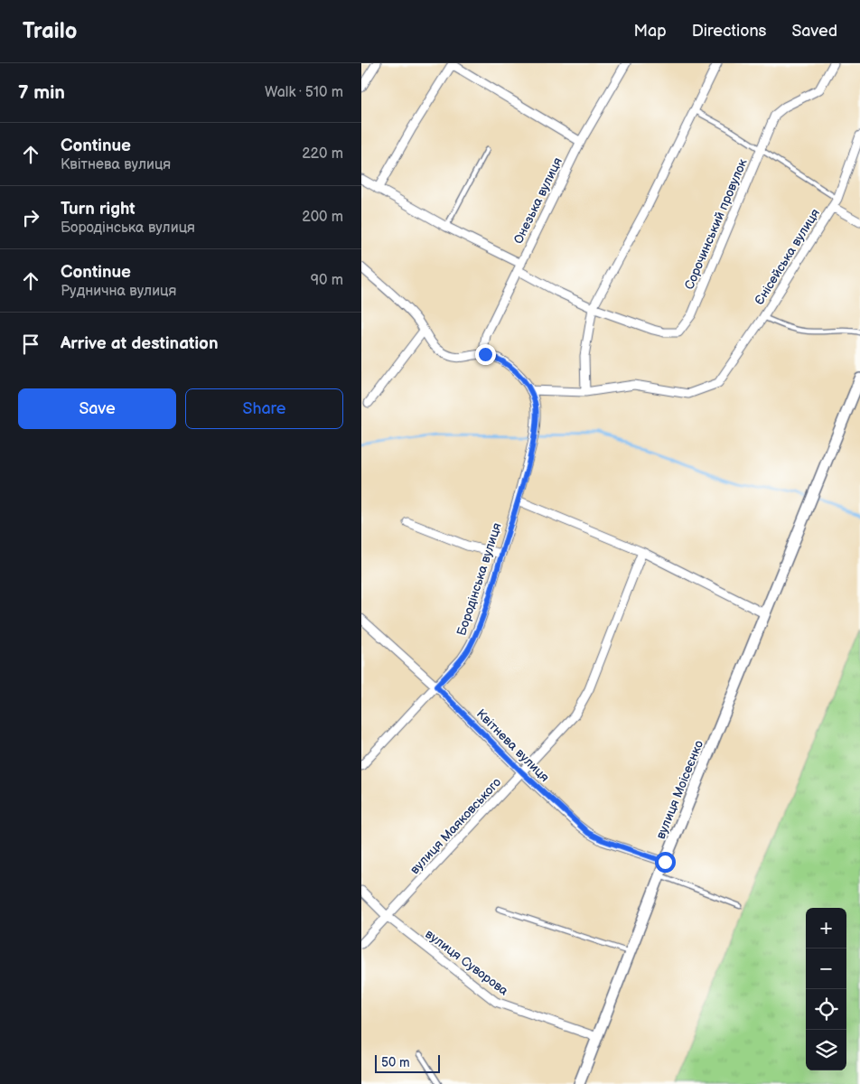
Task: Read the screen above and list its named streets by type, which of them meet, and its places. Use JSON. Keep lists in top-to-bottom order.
{
  "streets": {
    "street": [
      "Онезька вулиця",
      "Сорочинський провулок",
      "Єнісейська вулиця",
      "Бородінська вулиця",
      "Квітнева вулиця",
      "вулиця Моісеєнко",
      "вулиця Маяковського",
      "вулиця Суворова"
    ]
  },
  "crossings": [
    ["Бородінська вулиця", "Квітнева вулиця"],
    ["Квітнева вулиця", "вулиця Моісеєнко"],
    ["Квітнева вулиця", "вулиця Маяковського"],
    ["вулиця Моісеєнко", "вулиця Суворова"],
    ["вулиця Маяковського", "вулиця Суворова"]
  ],
  "scale_bar": "50 m",
  "page": {
    "header": "Trailo",
    "nav": ["Map", "Directions", "Saved"],
    "heading": ["7 min", "Walk · 510 m"],
    "list": [
      ["Continue", "Квітнева вулиця", "220 m"],
      ["Turn right", "Бородінська вулиця", "200 m"],
      ["Continue", "Руднична вулиця", "90 m"],
      "Arrive at destination"
    ],
    "buttons": ["Save", "Share"],
    "map_buttons": ["+", "−"],
    "scale": "50 m"
  }
}
